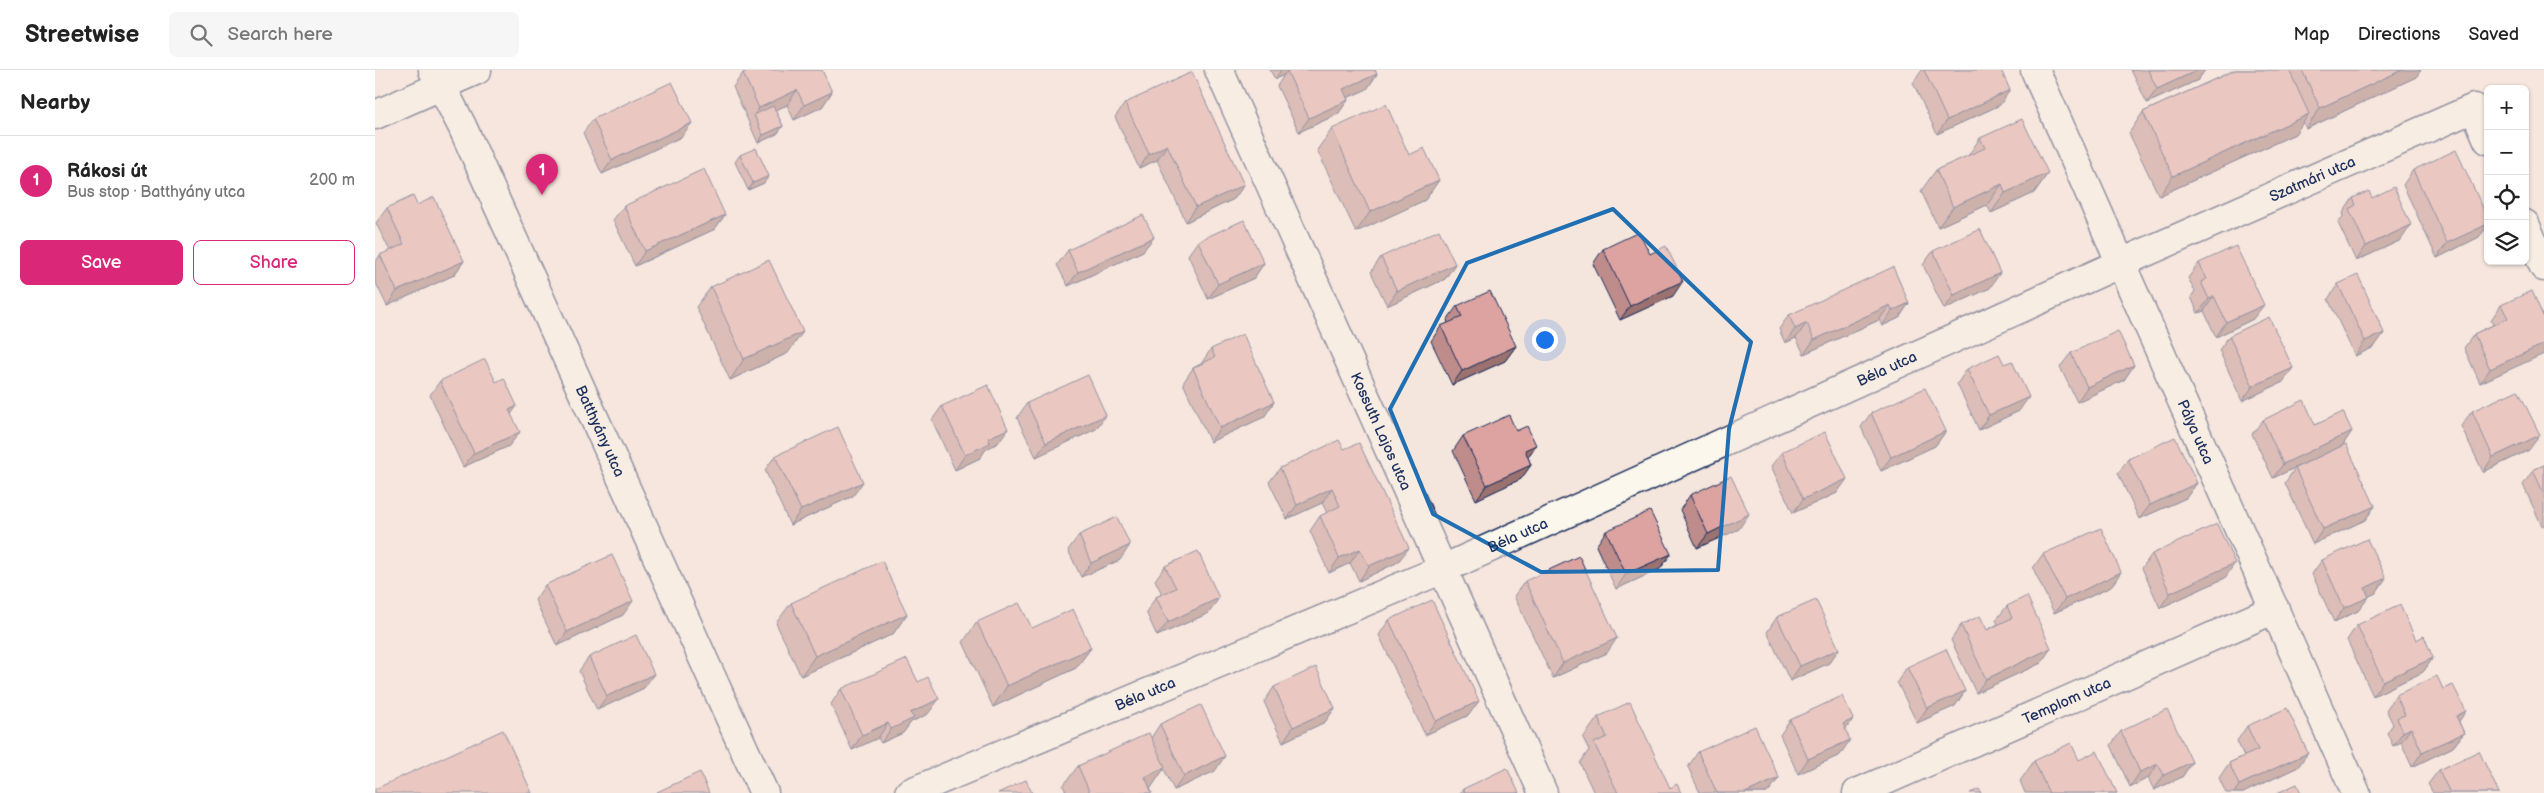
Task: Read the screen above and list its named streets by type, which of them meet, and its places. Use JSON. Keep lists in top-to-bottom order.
{
  "streets": {
    "street": [
      "Szatmári utca",
      "Béla utca",
      "Batthyány utca",
      "Kossuth Lajos utca",
      "Pálya utca",
      "Templom utca"
    ]
  },
  "crossings": [
    ["Szatmári utca", "Béla utca"],
    ["Szatmári utca", "Pálya utca"],
    ["Béla utca", "Kossuth Lajos utca"],
    ["Béla utca", "Pálya utca"],
    ["Pálya utca", "Templom utca"]
  ],
  "page": {
    "header": "Streetwise",
    "search": "Search here",
    "nav": ["Map", "Directions", "Saved"],
    "heading": "Nearby",
    "map_buttons": ["+", "−"],
    "list": [
      {
        "mark": "1",
        "name": "Rákosi út",
        "note": "Bus stop · Batthyány utca",
        "value": "200 m"
      }
    ],
    "pins": "1",
    "buttons": ["Save", "Share"]
  }
}
